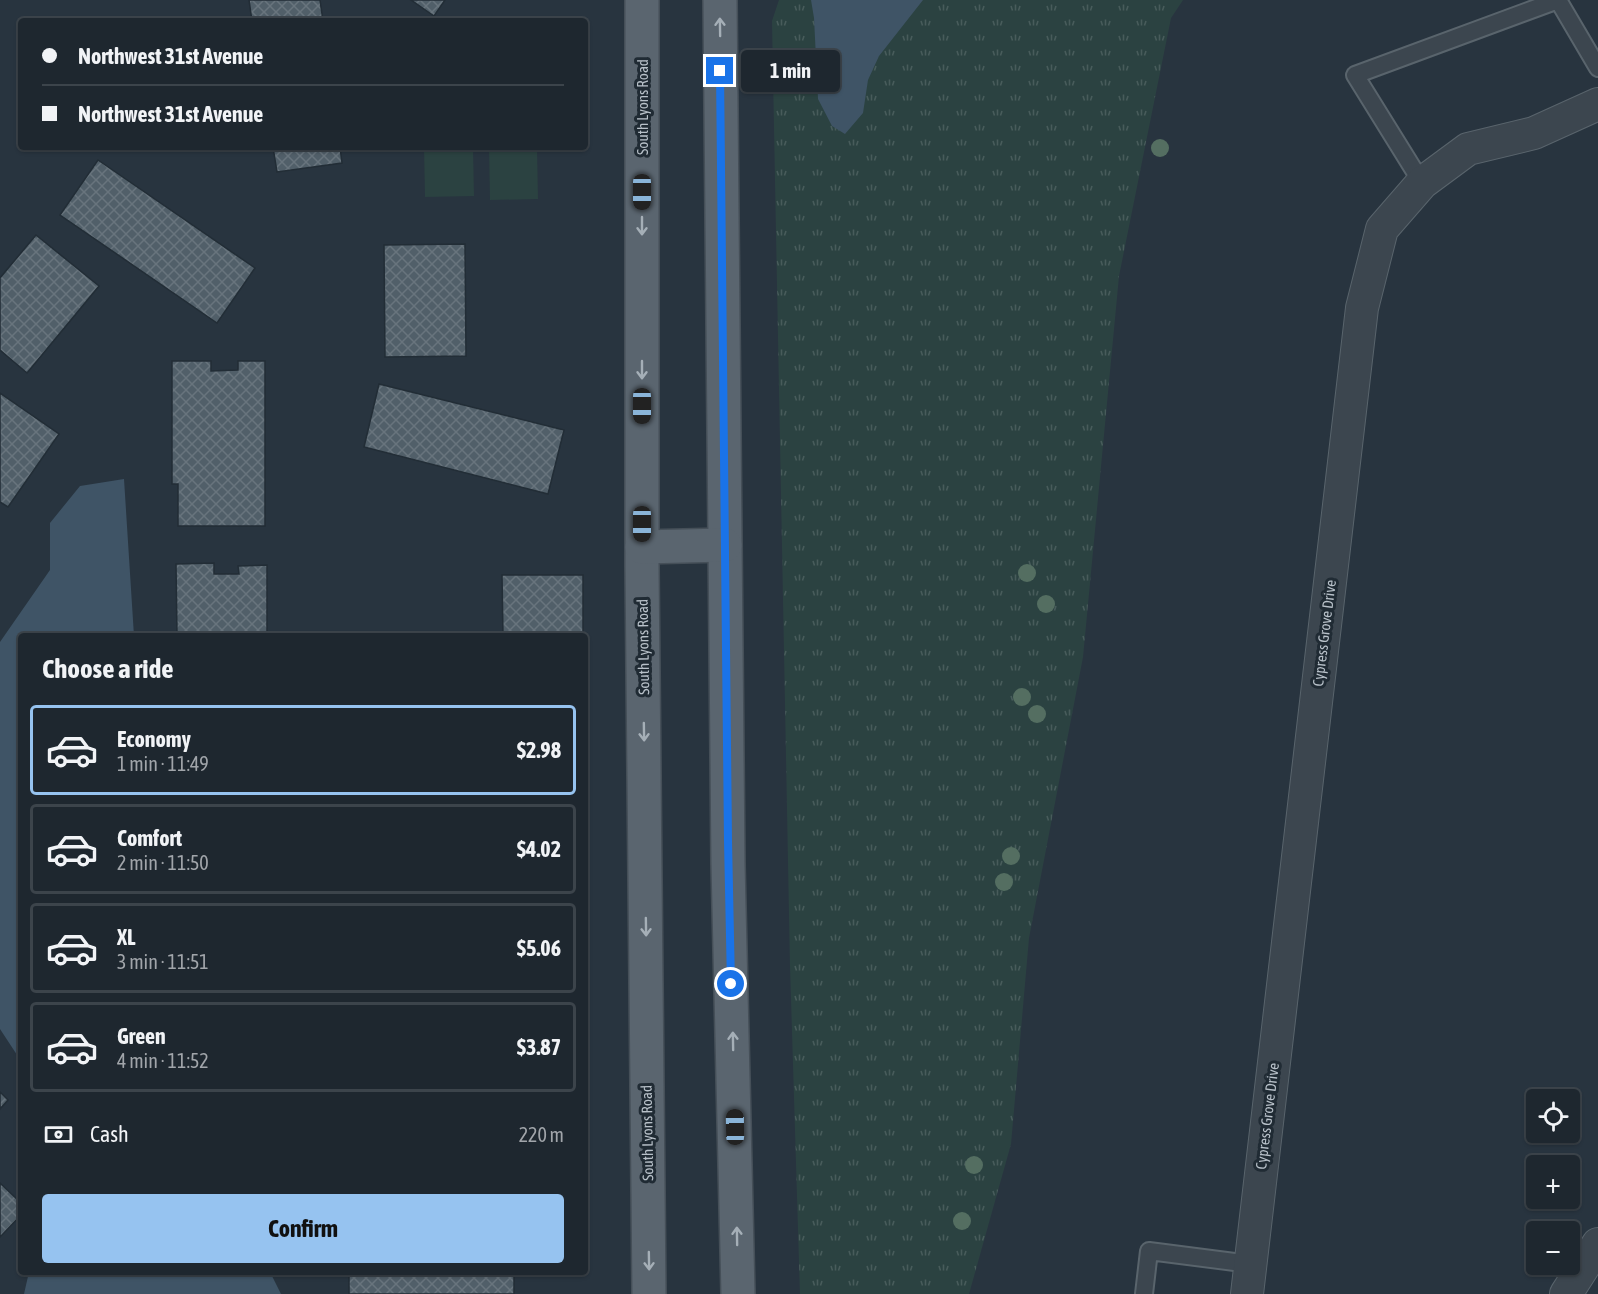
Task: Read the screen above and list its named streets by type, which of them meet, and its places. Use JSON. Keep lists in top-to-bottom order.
{
  "streets": {
    "main road": ["South Lyons Road"],
    "street": ["Cypress Grove Drive"]
  },
  "page": {
    "banner": ["Northwest 31st Avenue", "Northwest 31st Avenue"],
    "bubble": "1 min",
    "heading": "Choose a ride",
    "list": [
      {
        "name": "Economy",
        "note": "1 min · 11:49",
        "value": "$2.98"
      },
      {
        "name": "Comfort",
        "note": "2 min · 11:50",
        "value": "$4.02"
      },
      {
        "name": "XL",
        "note": "3 min · 11:51",
        "value": "$5.06"
      },
      {
        "name": "Green",
        "note": "4 min · 11:52",
        "value": "$3.87"
      }
    ],
    "map_buttons": ["+", "−"],
    "pay": ["Cash", "220 m"],
    "buttons": "Confirm"
  }
}
